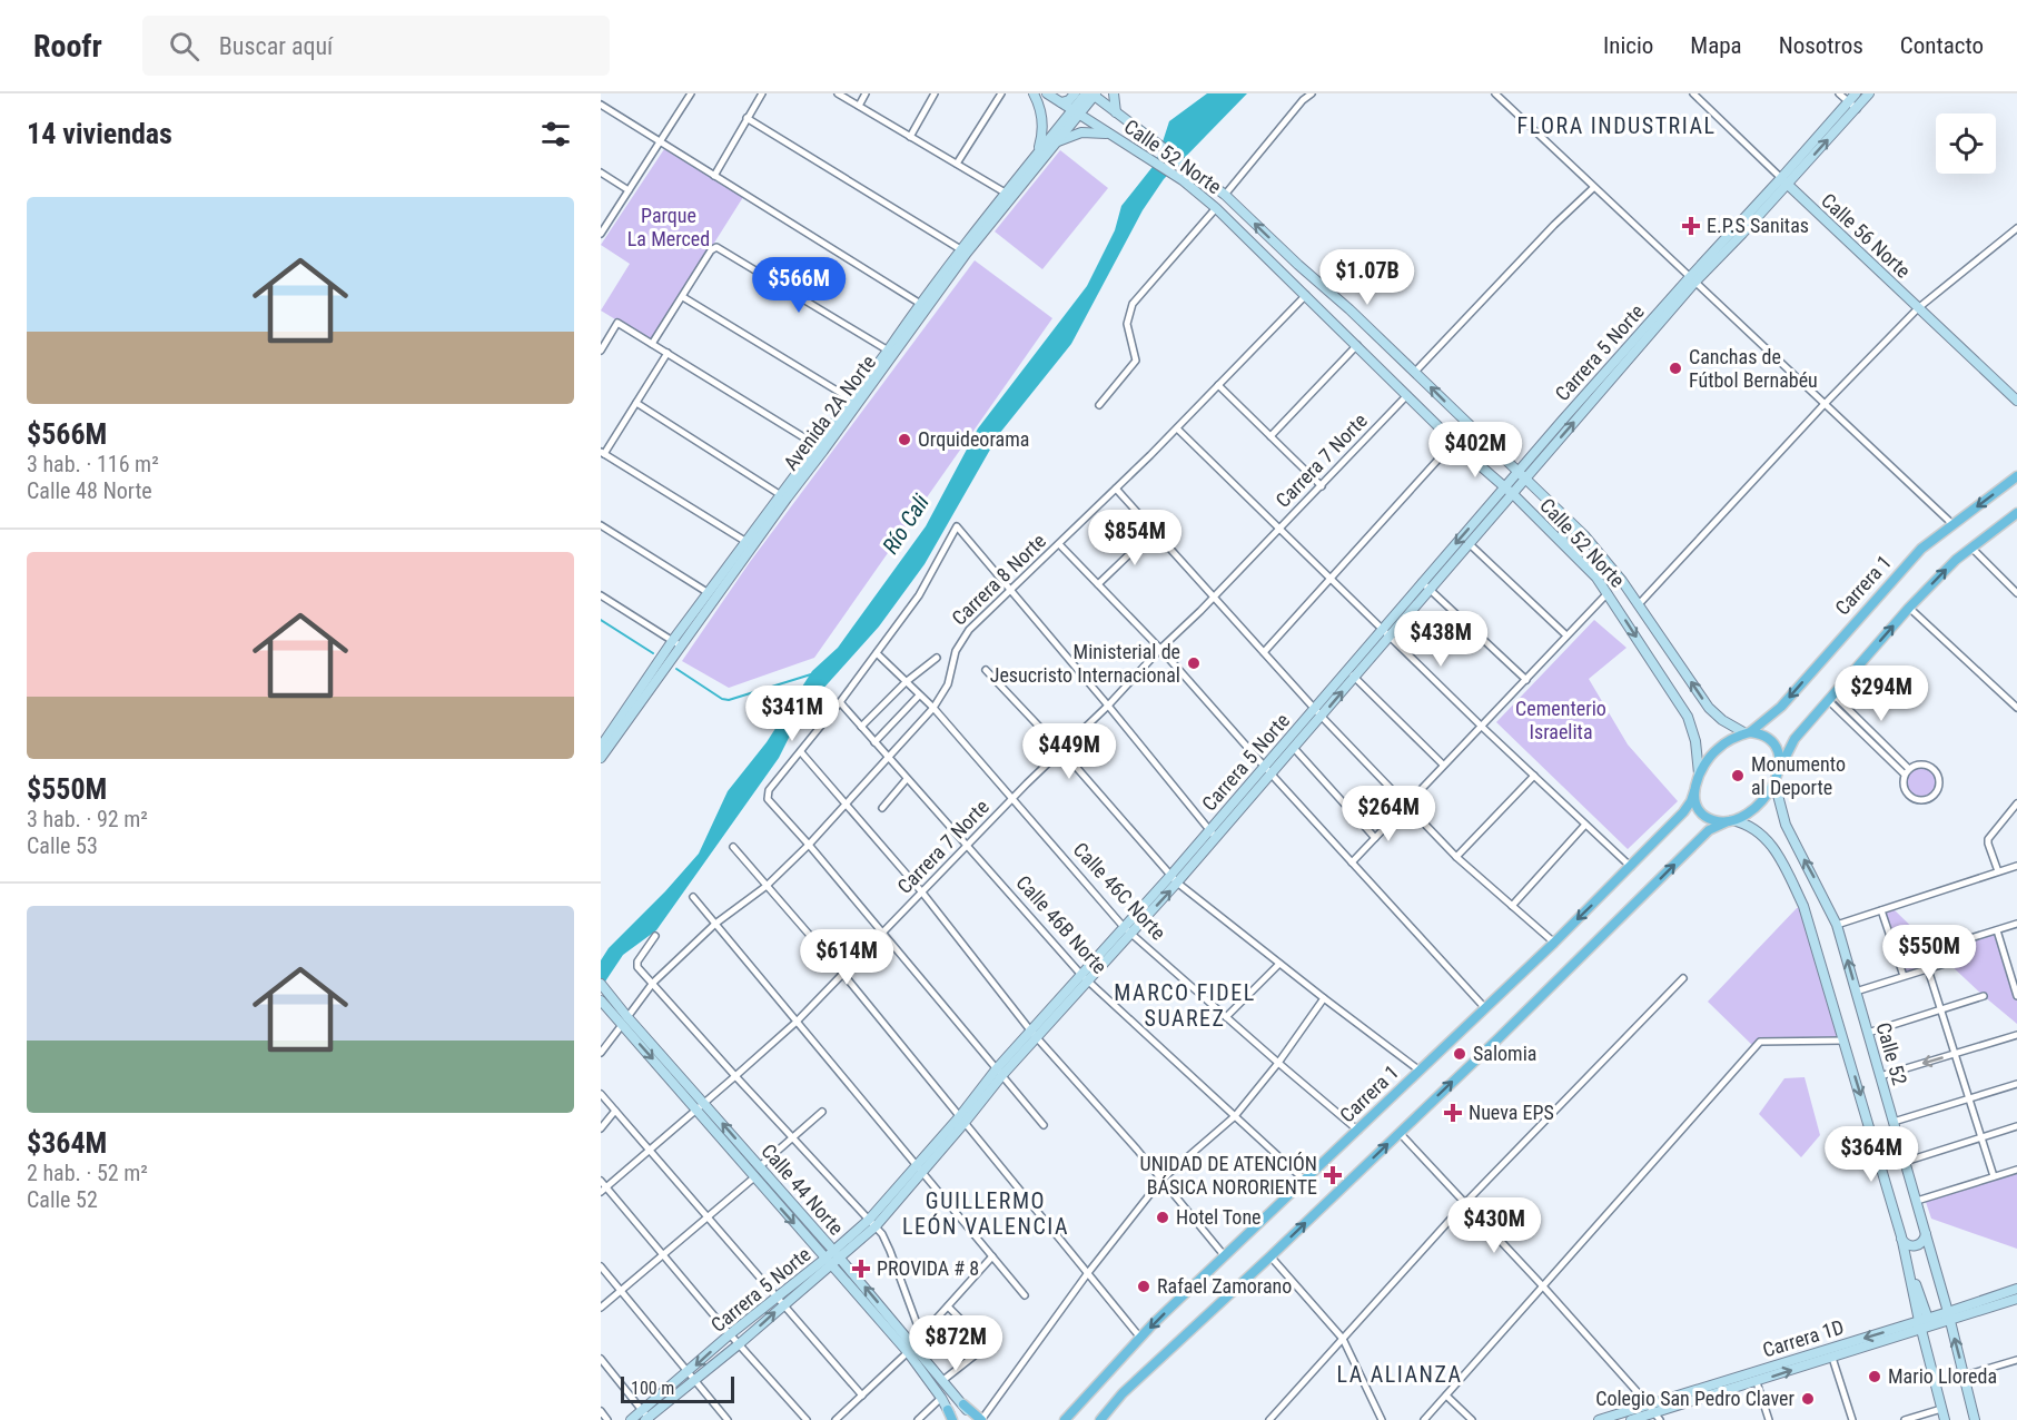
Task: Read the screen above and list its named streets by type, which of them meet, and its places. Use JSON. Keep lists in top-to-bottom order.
{
  "streets": {
    "main road": [
      "Calle 52 Norte",
      "Calle 56 Norte",
      "Carrera 5 Norte",
      "Avenida 2A Norte",
      "Carrera 1",
      "Calle 52",
      "Calle 44 Norte",
      "Carrera 1D"
    ],
    "street": [
      "Carrera 7 Norte",
      "Carrera 8 Norte",
      "Calle 46C Norte",
      "Calle 46B Norte"
    ]
  },
  "crossings": [
    ["Calle 52 Norte", "Carrera 5 Norte"],
    ["Calle 52 Norte", "Avenida 2A Norte"],
    ["Calle 52 Norte", "Carrera 7 Norte"],
    ["Calle 52 Norte", "Carrera 8 Norte"],
    ["Calle 52 Norte", "Carrera 1"],
    ["Calle 52 Norte", "Calle 52"],
    ["Calle 56 Norte", "Carrera 5 Norte"],
    ["Carrera 5 Norte", "Calle 46C Norte"],
    ["Carrera 5 Norte", "Calle 46B Norte"],
    ["Carrera 5 Norte", "Calle 44 Norte"],
    ["Carrera 7 Norte", "Calle 46C Norte"],
    ["Carrera 7 Norte", "Calle 46B Norte"],
    ["Carrera 7 Norte", "Calle 44 Norte"],
    ["Carrera 8 Norte", "Calle 46C Norte"],
    ["Carrera 8 Norte", "Calle 46B Norte"],
    ["Carrera 8 Norte", "Calle 44 Norte"],
    ["Carrera 1", "Calle 46C Norte"],
    ["Carrera 1", "Calle 46B Norte"],
    ["Carrera 1", "Calle 52"],
    ["Calle 52", "Carrera 1D"]
  ],
  "districts": [
    "FLORA INDUSTRIAL",
    "MARCO FIDEL SUAREZ",
    "GUILLERMO LEÓN VALENCIA",
    "LA ALIANZA"
  ],
  "water": ["Río Cali"],
  "parks": ["Parque La Merced", "Cementerio Israelita"],
  "places": {
    "health": [
      "E.P.S Sanitas",
      "Nueva EPS",
      "UNIDAD DE ATENCIÓN BÁSICA NORORIENTE",
      "PROVIDA # 8"
    ],
    "other": [
      "Canchas de Fútbol Bernabéu",
      "Orquideorama",
      "Ministerial de Jesucristo Internacional",
      "Monumento al Deporte",
      "Salomia",
      "Hotel Tone",
      "Rafael Zamorano",
      "Mario Lloreda",
      "Colegio San Pedro Claver"
    ]
  },
  "scale_bar": "100 m",
  "page": {
    "header": "Roofr",
    "search": "Buscar aquí",
    "nav": [
      "Inicio",
      "Mapa",
      "Nosotros",
      "Contacto"
    ],
    "heading": "14 viviendas",
    "list": [
      {
        "name": "$566M",
        "note": "3 hab. · 116 m² · Calle 48 Norte"
      },
      {
        "name": "$550M",
        "note": "3 hab. · 92 m² · Calle 53"
      },
      {
        "name": "$364M",
        "note": "2 hab. · 52 m² · Calle 52"
      }
    ],
    "price": [
      "$1.07B",
      "$566M",
      "$402M",
      "$854M",
      "$438M",
      "$294M",
      "$341M",
      "$449M",
      "$264M",
      "$550M",
      "$614M",
      "$364M",
      "$430M",
      "$872M"
    ],
    "scale": "100 m"
  }
}
